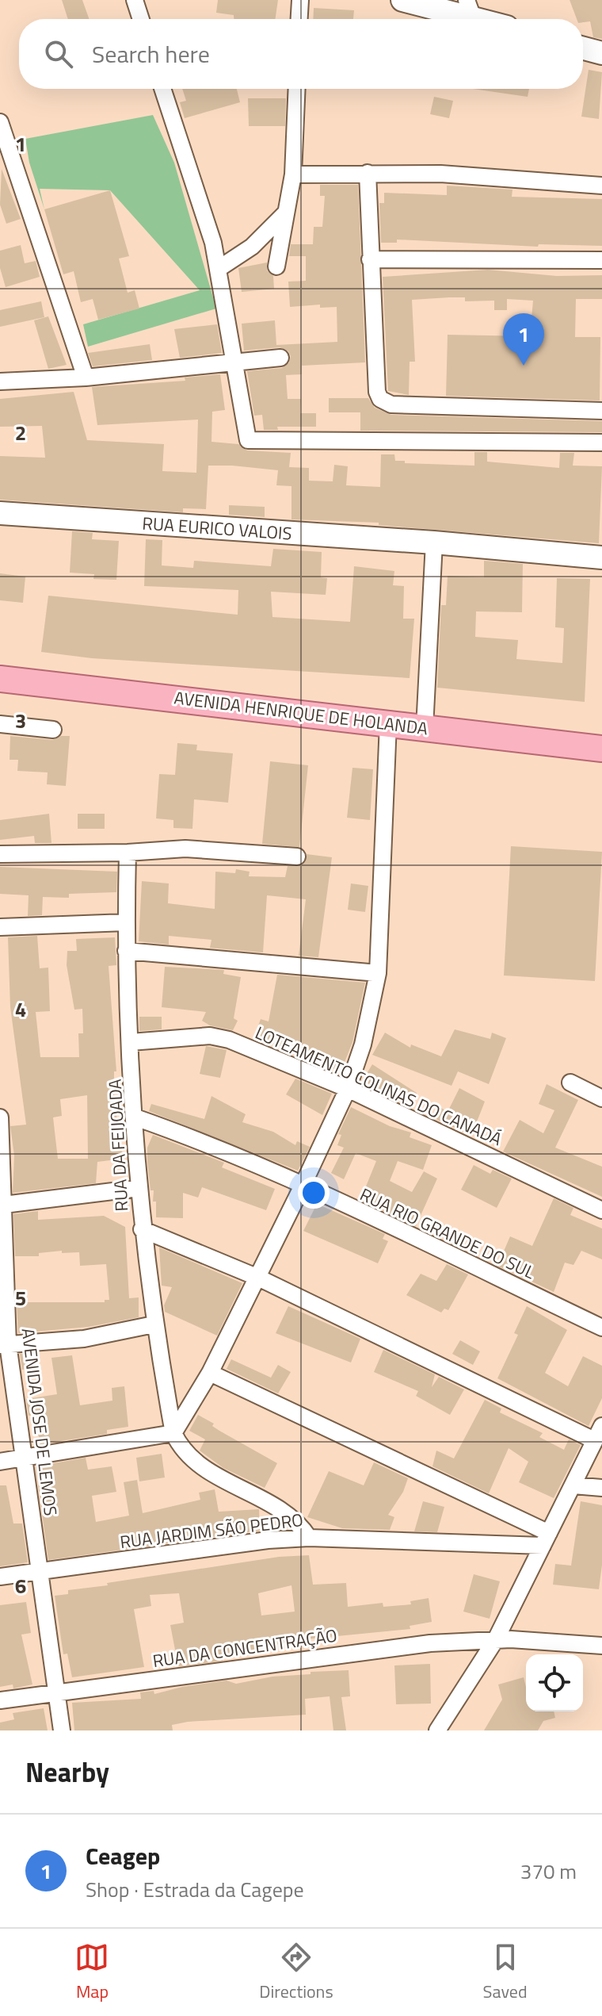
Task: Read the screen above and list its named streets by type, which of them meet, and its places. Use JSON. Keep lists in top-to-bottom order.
{
  "streets": {
    "main road": ["RUA EURICO VALOIS", "AVENIDA HENRIQUE DE HOLANDA"],
    "street": [
      "LOTEAMENTO COLINAS DO CANADÁ",
      "RUA DA FEIJOADA",
      "RUA RIO GRANDE DO SUL",
      "AVENIDA JOSE DE LEMOS",
      "RUA JARDIM SÃO PEDRO",
      "RUA DA CONCENTRAÇÃO"
    ]
  },
  "crossings": [
    ["LOTEAMENTO COLINAS DO CANADÁ", "RUA DA FEIJOADA"],
    ["RUA DA FEIJOADA", "RUA RIO GRANDE DO SUL"],
    ["AVENIDA JOSE DE LEMOS", "RUA JARDIM SÃO PEDRO"],
    ["AVENIDA JOSE DE LEMOS", "RUA DA CONCENTRAÇÃO"]
  ],
  "page": {
    "search": "Search here",
    "pins": "1",
    "heading": "Nearby",
    "list": [
      {
        "mark": "1",
        "name": "Ceagep",
        "note": "Shop · Estrada da Cagepe",
        "value": "370 m"
      }
    ],
    "nav": ["Map", "Directions", "Saved"]
  },
  "grid": {
    "rows": [
      "1",
      "2",
      "3",
      "4",
      "5",
      "6"
    ]
  }
}
